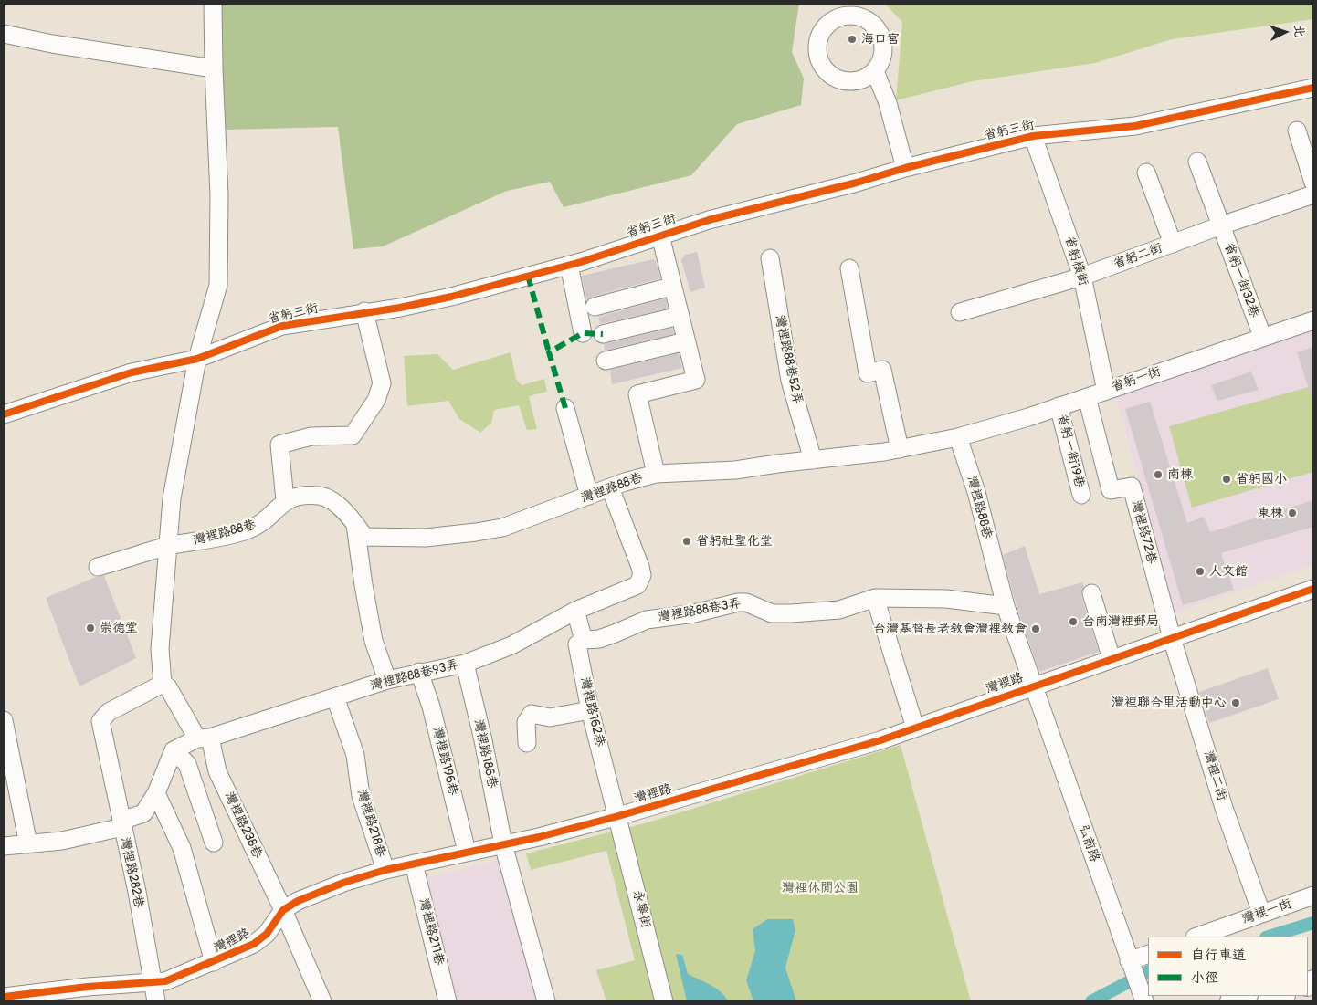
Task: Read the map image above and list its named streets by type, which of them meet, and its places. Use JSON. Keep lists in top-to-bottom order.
{
  "streets": {
    "street": [
      "省躬三街",
      "省躬二街",
      "省躬橫街",
      "省躬一街32巷",
      "灣裡路88巷52弄",
      "省躬一街",
      "省躬一街19巷",
      "灣裡路88巷",
      "灣裡路72巷",
      "灣裡路88巷3弄",
      "灣裡路88巷93弄",
      "灣裡路",
      "灣裡路162巷",
      "灣裡路186巷",
      "灣裡路196巷",
      "灣裡二街",
      "灣裡路218巷",
      "灣裡路238巷",
      "弘前路",
      "灣裡路282巷",
      "永寧街",
      "灣裡一街",
      "灣裡路211巷"
    ]
  },
  "crossings": [
    ["省躬三街", "省躬橫街"],
    ["省躬二街", "省躬橫街"],
    ["省躬二街", "省躬一街32巷"],
    ["省躬橫街", "省躬一街"],
    ["省躬一街32巷", "省躬一街"],
    ["灣裡路88巷52弄", "灣裡路88巷"],
    ["省躬一街", "省躬一街19巷"],
    ["省躬一街", "灣裡路88巷"],
    ["省躬一街", "灣裡路72巷"],
    ["灣裡路88巷", "灣裡路88巷3弄"],
    ["灣裡路88巷", "灣裡路88巷93弄"],
    ["灣裡路88巷", "灣裡路"],
    ["灣裡路88巷", "弘前路"],
    ["灣裡路72巷", "灣裡路"],
    ["灣裡路72巷", "灣裡二街"],
    ["灣裡路88巷3弄", "灣裡路162巷"],
    ["灣裡路88巷93弄", "灣裡路162巷"],
    ["灣裡路88巷93弄", "灣裡路186巷"],
    ["灣裡路88巷93弄", "灣裡路196巷"],
    ["灣裡路88巷93弄", "灣裡路218巷"],
    ["灣裡路88巷93弄", "灣裡路238巷"],
    ["灣裡路", "灣裡路162巷"],
    ["灣裡路", "灣裡路186巷"],
    ["灣裡路", "灣裡路196巷"],
    ["灣裡路", "灣裡二街"],
    ["灣裡路", "灣裡路218巷"],
    ["灣裡路", "灣裡路238巷"],
    ["灣裡路", "弘前路"],
    ["灣裡路", "灣裡路282巷"],
    ["灣裡路", "永寧街"],
    ["灣裡路", "灣裡路211巷"],
    ["灣裡路162巷", "永寧街"],
    ["灣裡二街", "灣裡一街"]
  ],
  "parks": ["灣裡休閒公園"],
  "places": [
    "海口宮",
    "南棟",
    "省躬國小",
    "東棟",
    "省躬社聖化堂",
    "人文館",
    "台南灣裡郵局",
    "崇德堂",
    "台灣基督長老教會灣裡教會",
    "灣裡聯合里活動中心"
  ],
  "legend": ["自行車道", "小徑"],
  "north": "right"
}
